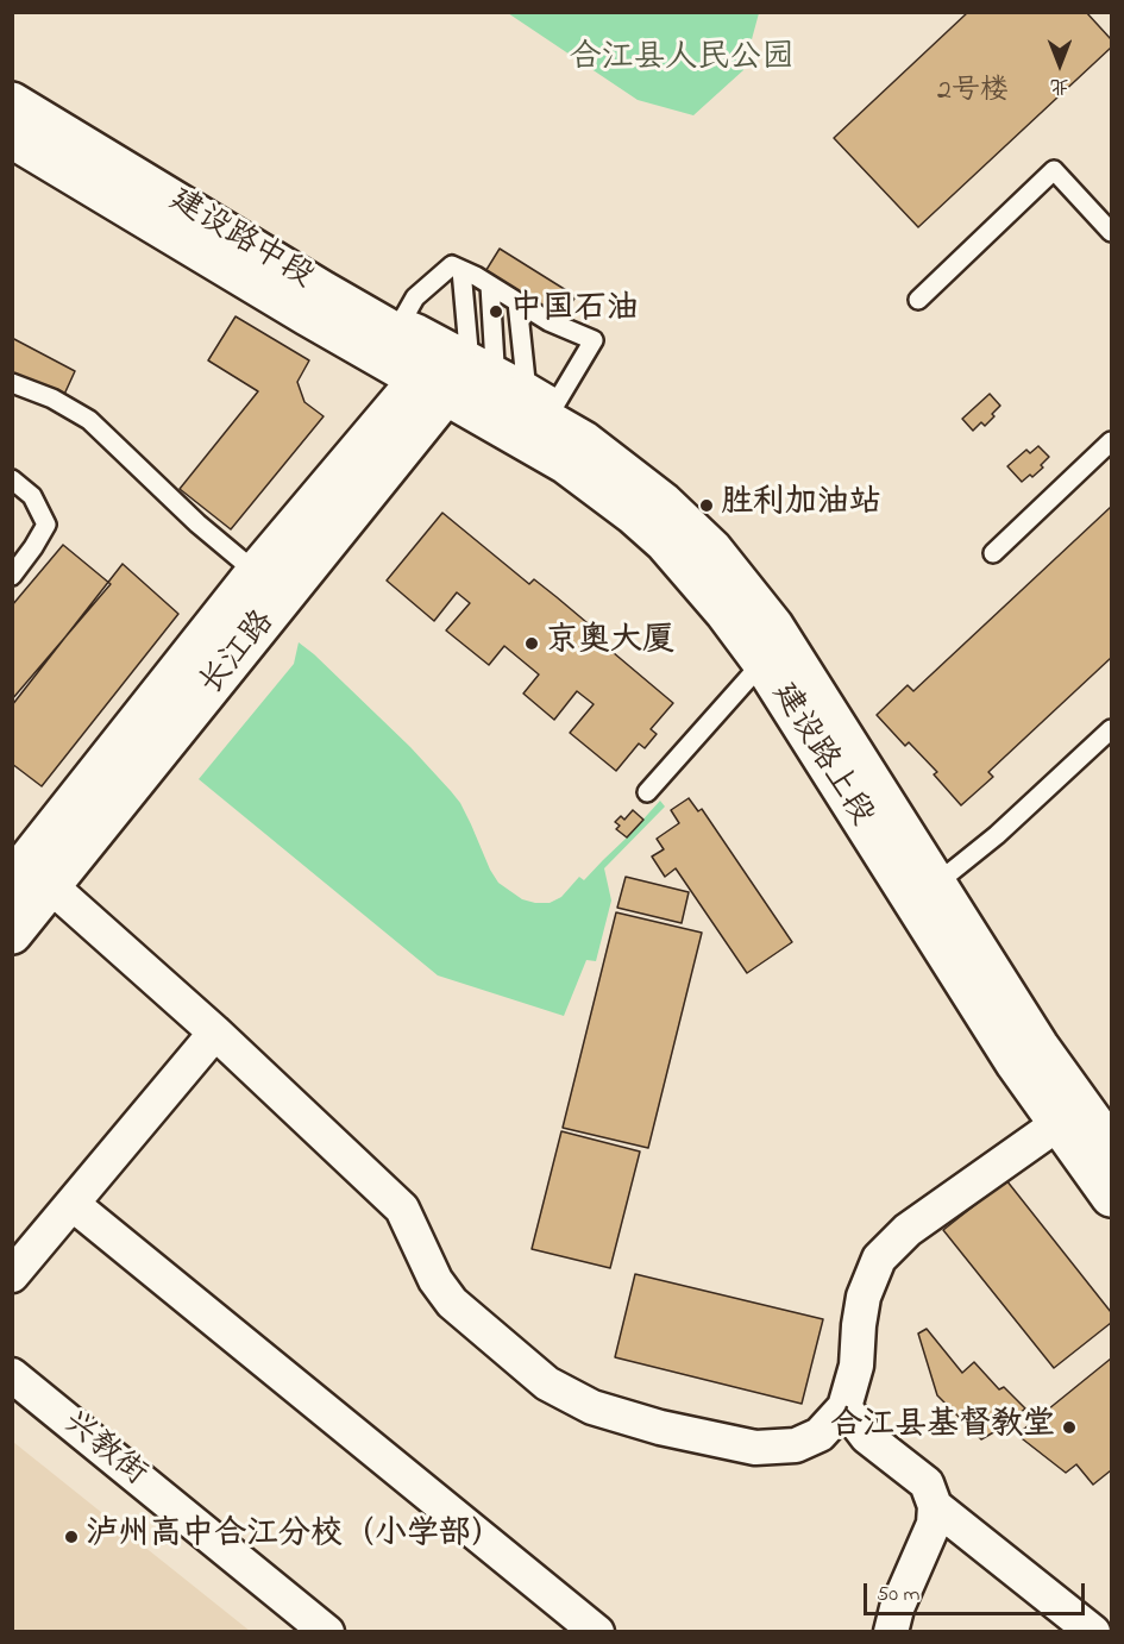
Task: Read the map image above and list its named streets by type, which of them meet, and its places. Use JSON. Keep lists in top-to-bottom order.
{
  "streets": {
    "main road": ["建设路中段", "长江路", "建设路上段"],
    "street": ["兴教街"]
  },
  "crossings": [
    ["建设路中段", "长江路"],
    ["建设路中段", "建设路上段"],
    ["长江路", "建设路上段"]
  ],
  "parks": ["合江县人民公园"],
  "places": [
    "中国石油",
    "胜利加油站",
    "京奥大厦",
    "合江县基督教堂",
    "泸州高中合江分校（小学部）"
  ],
  "house_numbers": ["2号楼"],
  "scale_bar": "50 m",
  "north": "bottom"
}
